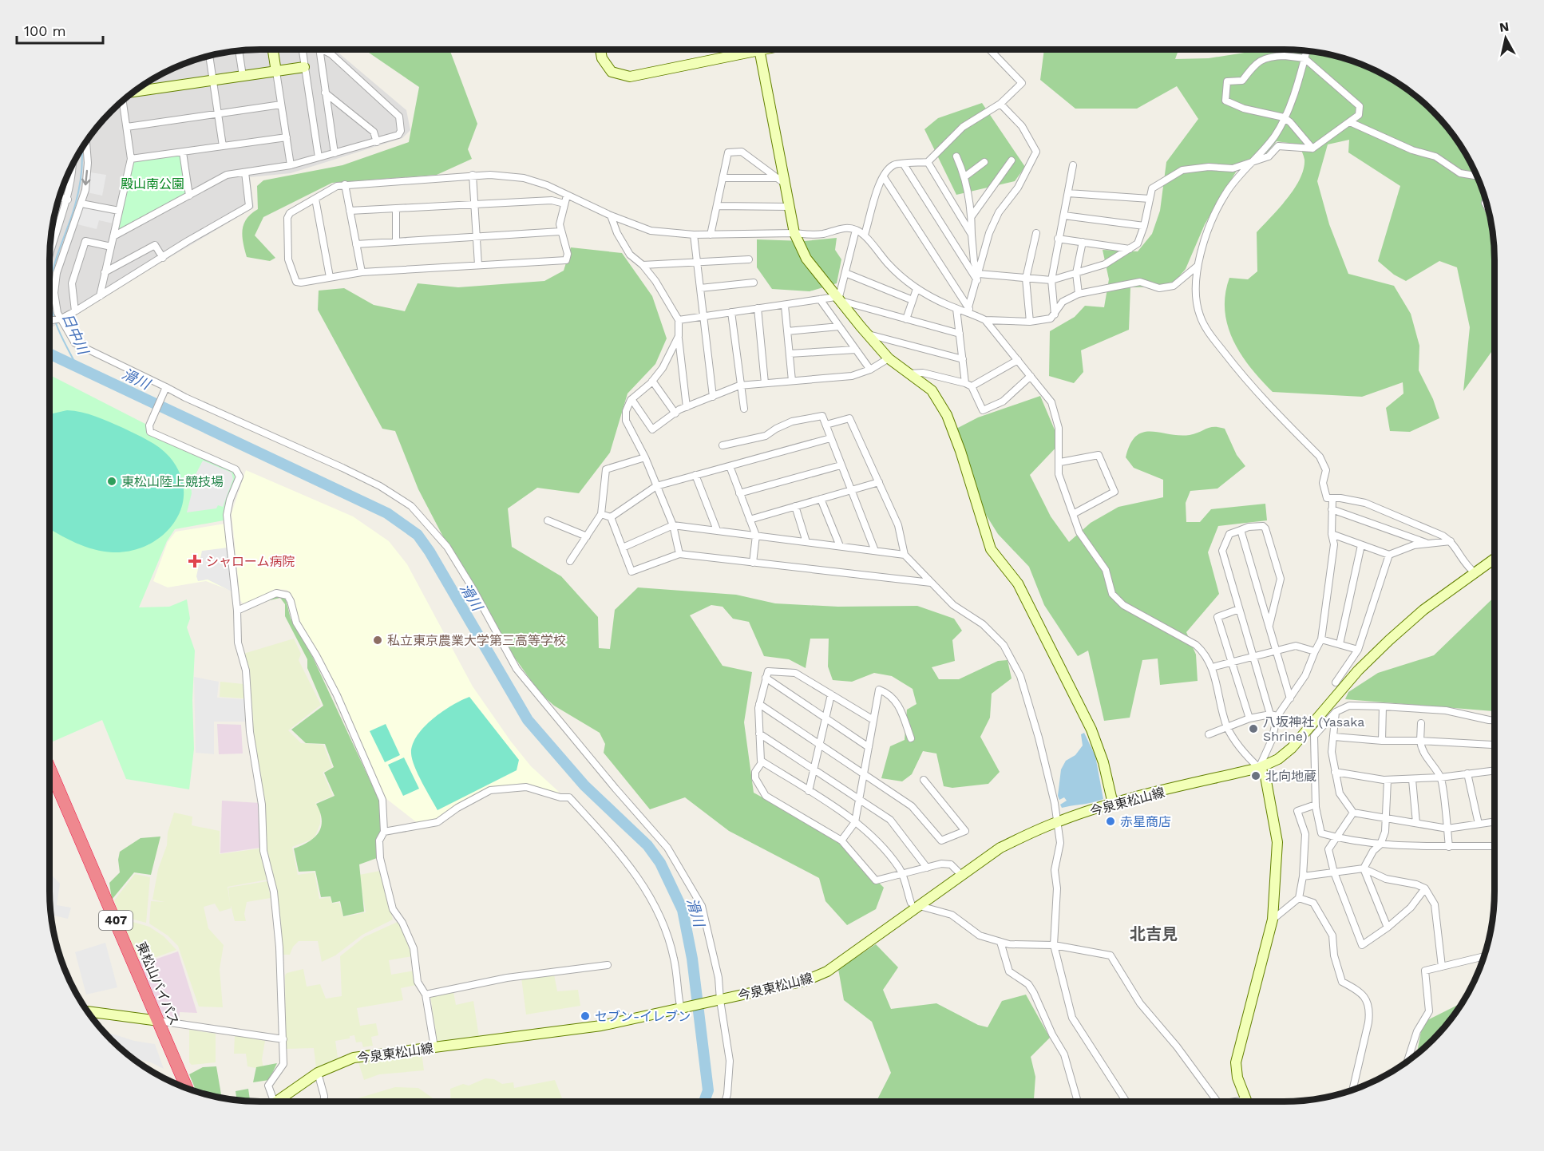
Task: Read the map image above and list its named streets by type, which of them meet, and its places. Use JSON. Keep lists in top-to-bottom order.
{
  "streets": {
    "highway": ["407", "東松山バイパス"],
    "street": ["今泉東松山線"]
  },
  "districts": ["北吉見"],
  "water": ["日中川", "滑川"],
  "parks": ["殿山南公園"],
  "places": {
    "other": [
      "東松山陸上競技場",
      "私立東京農業大学第三高等学校",
      "八坂神社 (Yasaka Shrine)",
      "北向地蔵",
      "赤星商店",
      "セブン-イレブン"
    ],
    "health": ["シャローム病院"]
  },
  "scale_bar": "100 m",
  "north": "top"
}
